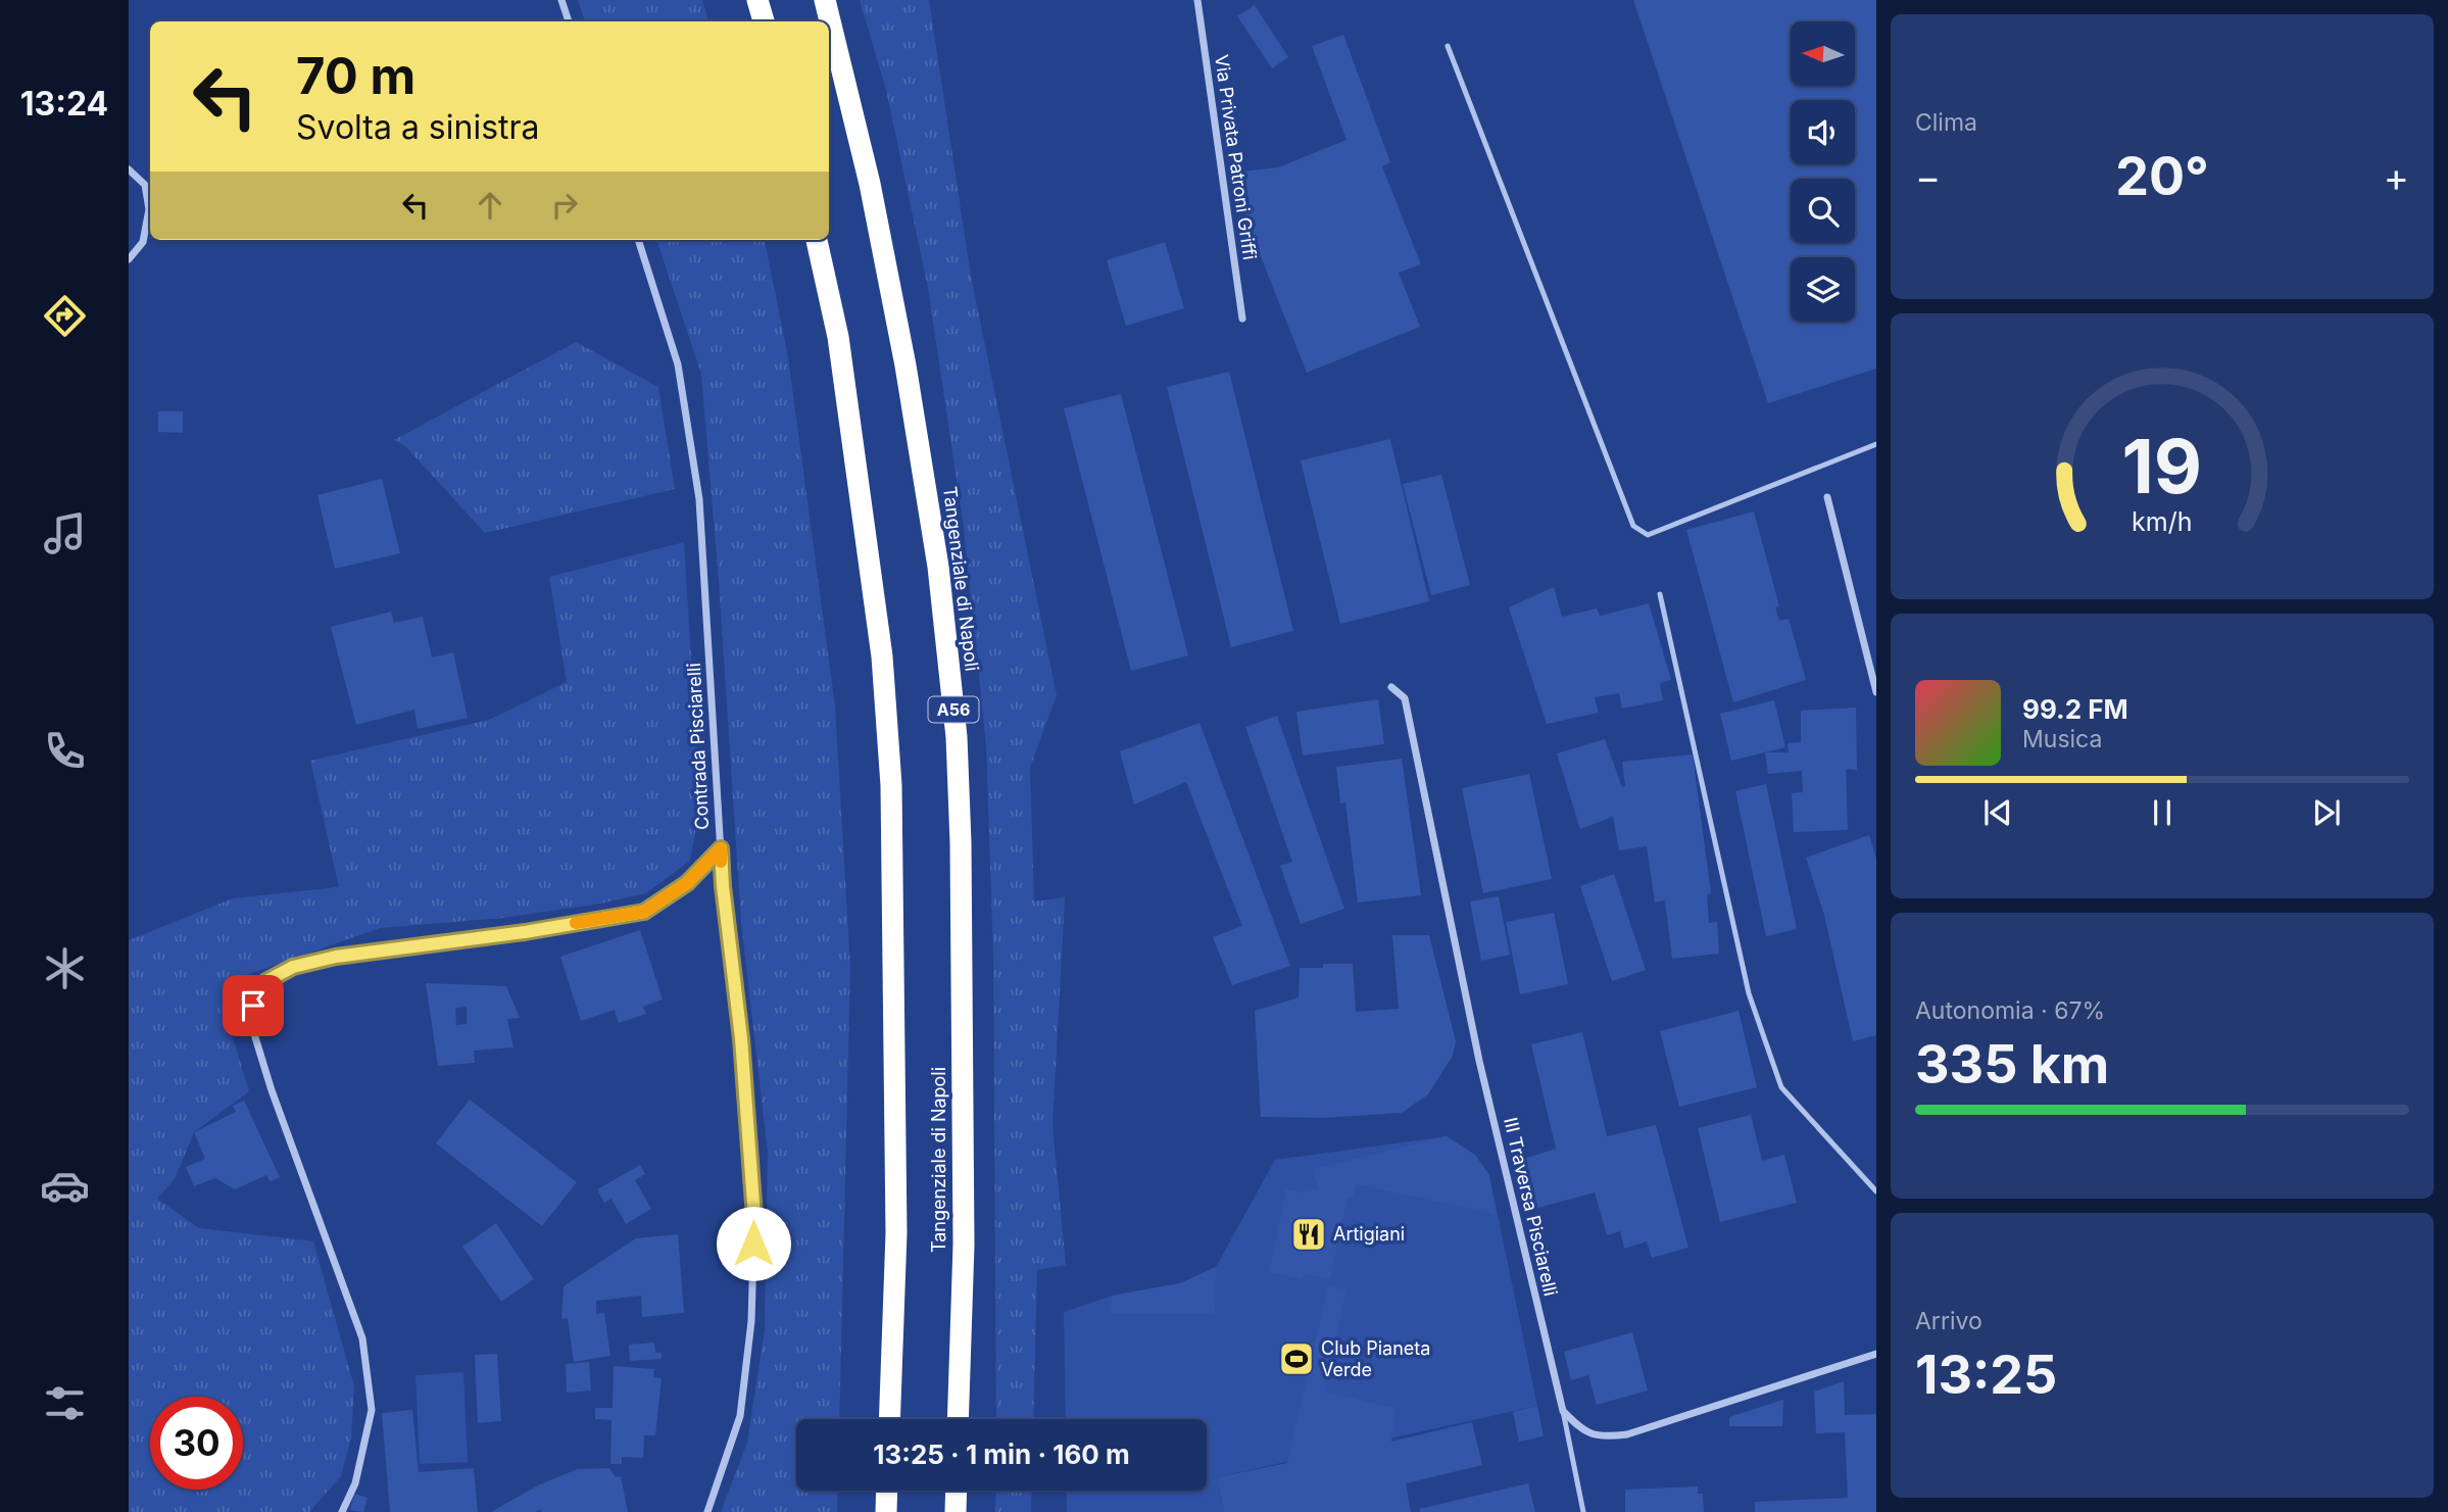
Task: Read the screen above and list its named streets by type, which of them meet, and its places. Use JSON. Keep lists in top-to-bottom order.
{
  "streets": {
    "highway": ["Tangenziale di Napoli", "A56"],
    "street": ["Via Privata Patroni Griffi", "Contrada Pisciarelli", "III Traversa Pisciarelli"]
  },
  "places": {
    "restaurant": ["Artigiani"],
    "sports": ["Club Pianeta Verde"]
  },
  "north": "left",
  "page": {
    "tabs": "13:24",
    "tile": [
      "Clima",
      ["Autonomia · 67%", "335 km"],
      ["Arrivo", "13:25"]
    ],
    "turn": ["70 m", "Svolta a sinistra"],
    "heat": ["−", "20°", "+"],
    "song": ["99.2 FM", "Musica"],
    "limit": "30",
    "trip": "13:25 · 1 min · 160 m",
    "gauge": ["19", "km/h"]
  }
}
